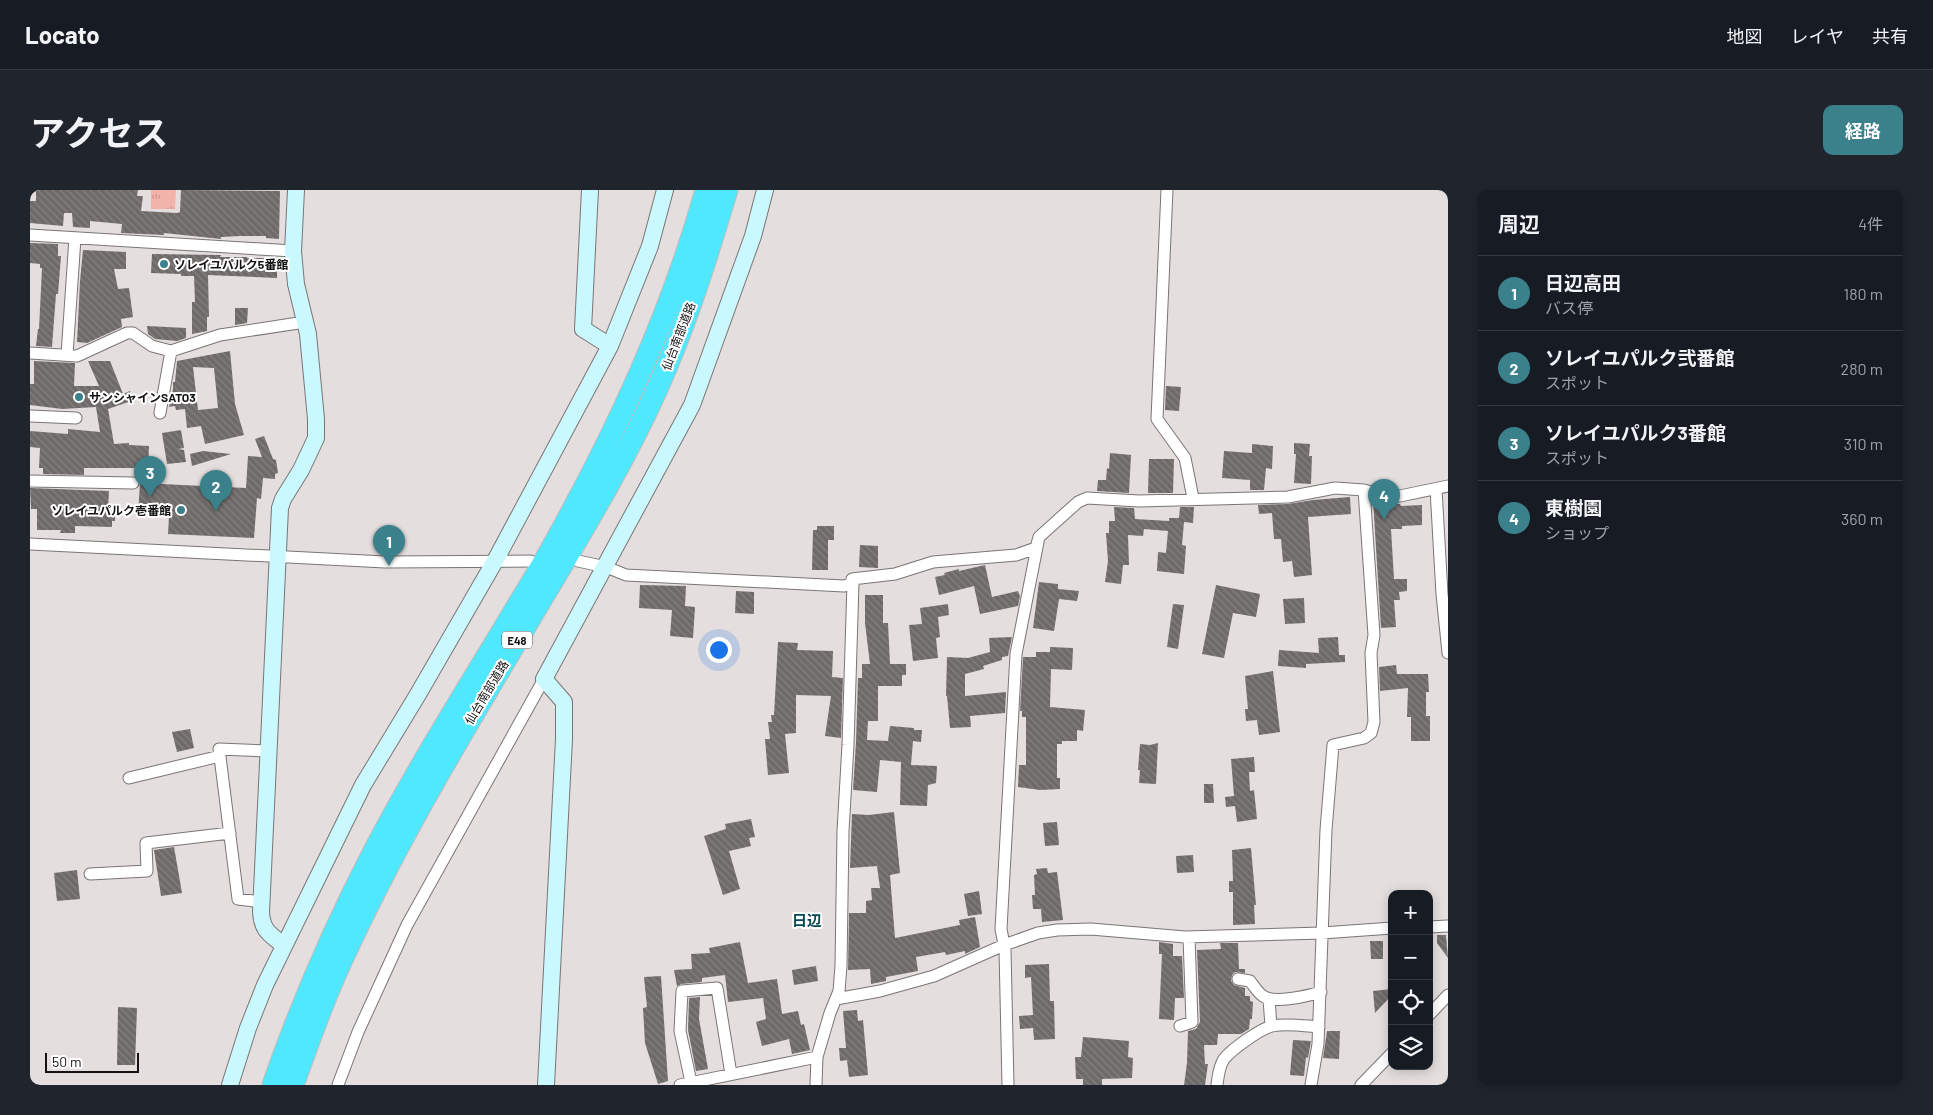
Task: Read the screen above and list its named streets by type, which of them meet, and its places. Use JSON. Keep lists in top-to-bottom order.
{
  "streets": {
    "highway": ["仙台南部道路", "E48"]
  },
  "districts": ["日辺"],
  "places": ["ソレイユパルク5番館", "サンシャインSATO3", "ソレイユパルク壱番館"],
  "scale_bar": "50 m",
  "page": {
    "header": "Locato",
    "nav": ["地図", "レイヤ", "共有"],
    "title": "アクセス",
    "buttons": "経路",
    "heading": ["周辺", "4件"],
    "list": [
      {
        "mark": "1",
        "name": "日辺高田",
        "note": "バス停",
        "value": "180 m"
      },
      {
        "mark": "2",
        "name": "ソレイユパルク弐番館",
        "note": "スポット",
        "value": "280 m"
      },
      {
        "mark": "3",
        "name": "ソレイユパルク3番館",
        "note": "スポット",
        "value": "310 m"
      },
      {
        "mark": "4",
        "name": "東樹園",
        "note": "ショップ",
        "value": "360 m"
      }
    ],
    "pins": [
      "3",
      "2",
      "4",
      "1"
    ],
    "map_buttons": ["+", "−"],
    "scale": "50 m"
  }
}
